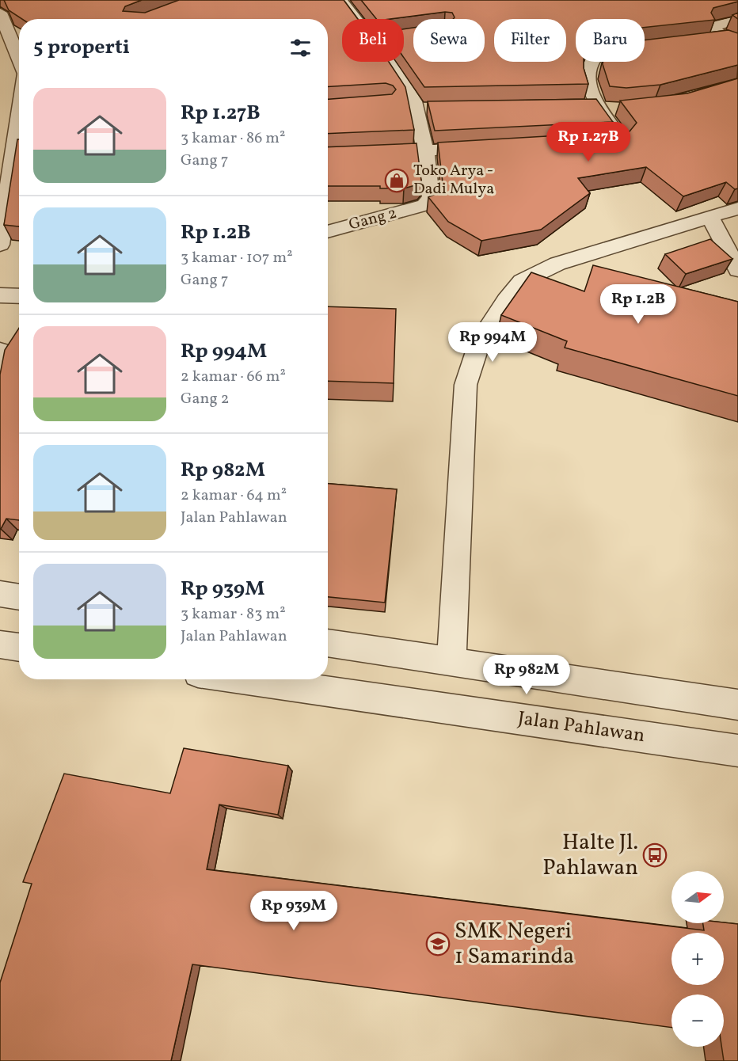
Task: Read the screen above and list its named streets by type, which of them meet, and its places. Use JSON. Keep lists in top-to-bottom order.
{
  "streets": {
    "street": ["Gang 2", "Jalan Pahlawan"]
  },
  "places": {
    "shop": ["Toko Arya - Dadi Mulya"],
    "bus stop": ["Halte Jl. Pahlawan"],
    "school or university": ["SMK Negeri 1 Samarinda"]
  },
  "north": "right",
  "page": {
    "chip": [
      "Beli",
      "Sewa",
      "Filter",
      "Baru"
    ],
    "heading": "5 properti",
    "list": [
      {
        "name": "Rp 1.27B",
        "note": "3 kamar · 86 m² · Gang 7"
      },
      {
        "name": "Rp 1.2B",
        "note": "3 kamar · 107 m² · Gang 7"
      },
      {
        "name": "Rp 994M",
        "note": "2 kamar · 66 m² · Gang 2"
      },
      {
        "name": "Rp 982M",
        "note": "2 kamar · 64 m² · Jalan Pahlawan"
      },
      {
        "name": "Rp 939M",
        "note": "3 kamar · 83 m² · Jalan Pahlawan"
      }
    ],
    "price": [
      "Rp 1.27B",
      "Rp 1.2B",
      "Rp 994M",
      "Rp 982M",
      "Rp 939M"
    ],
    "map_buttons": ["+", "−"]
  }
}
